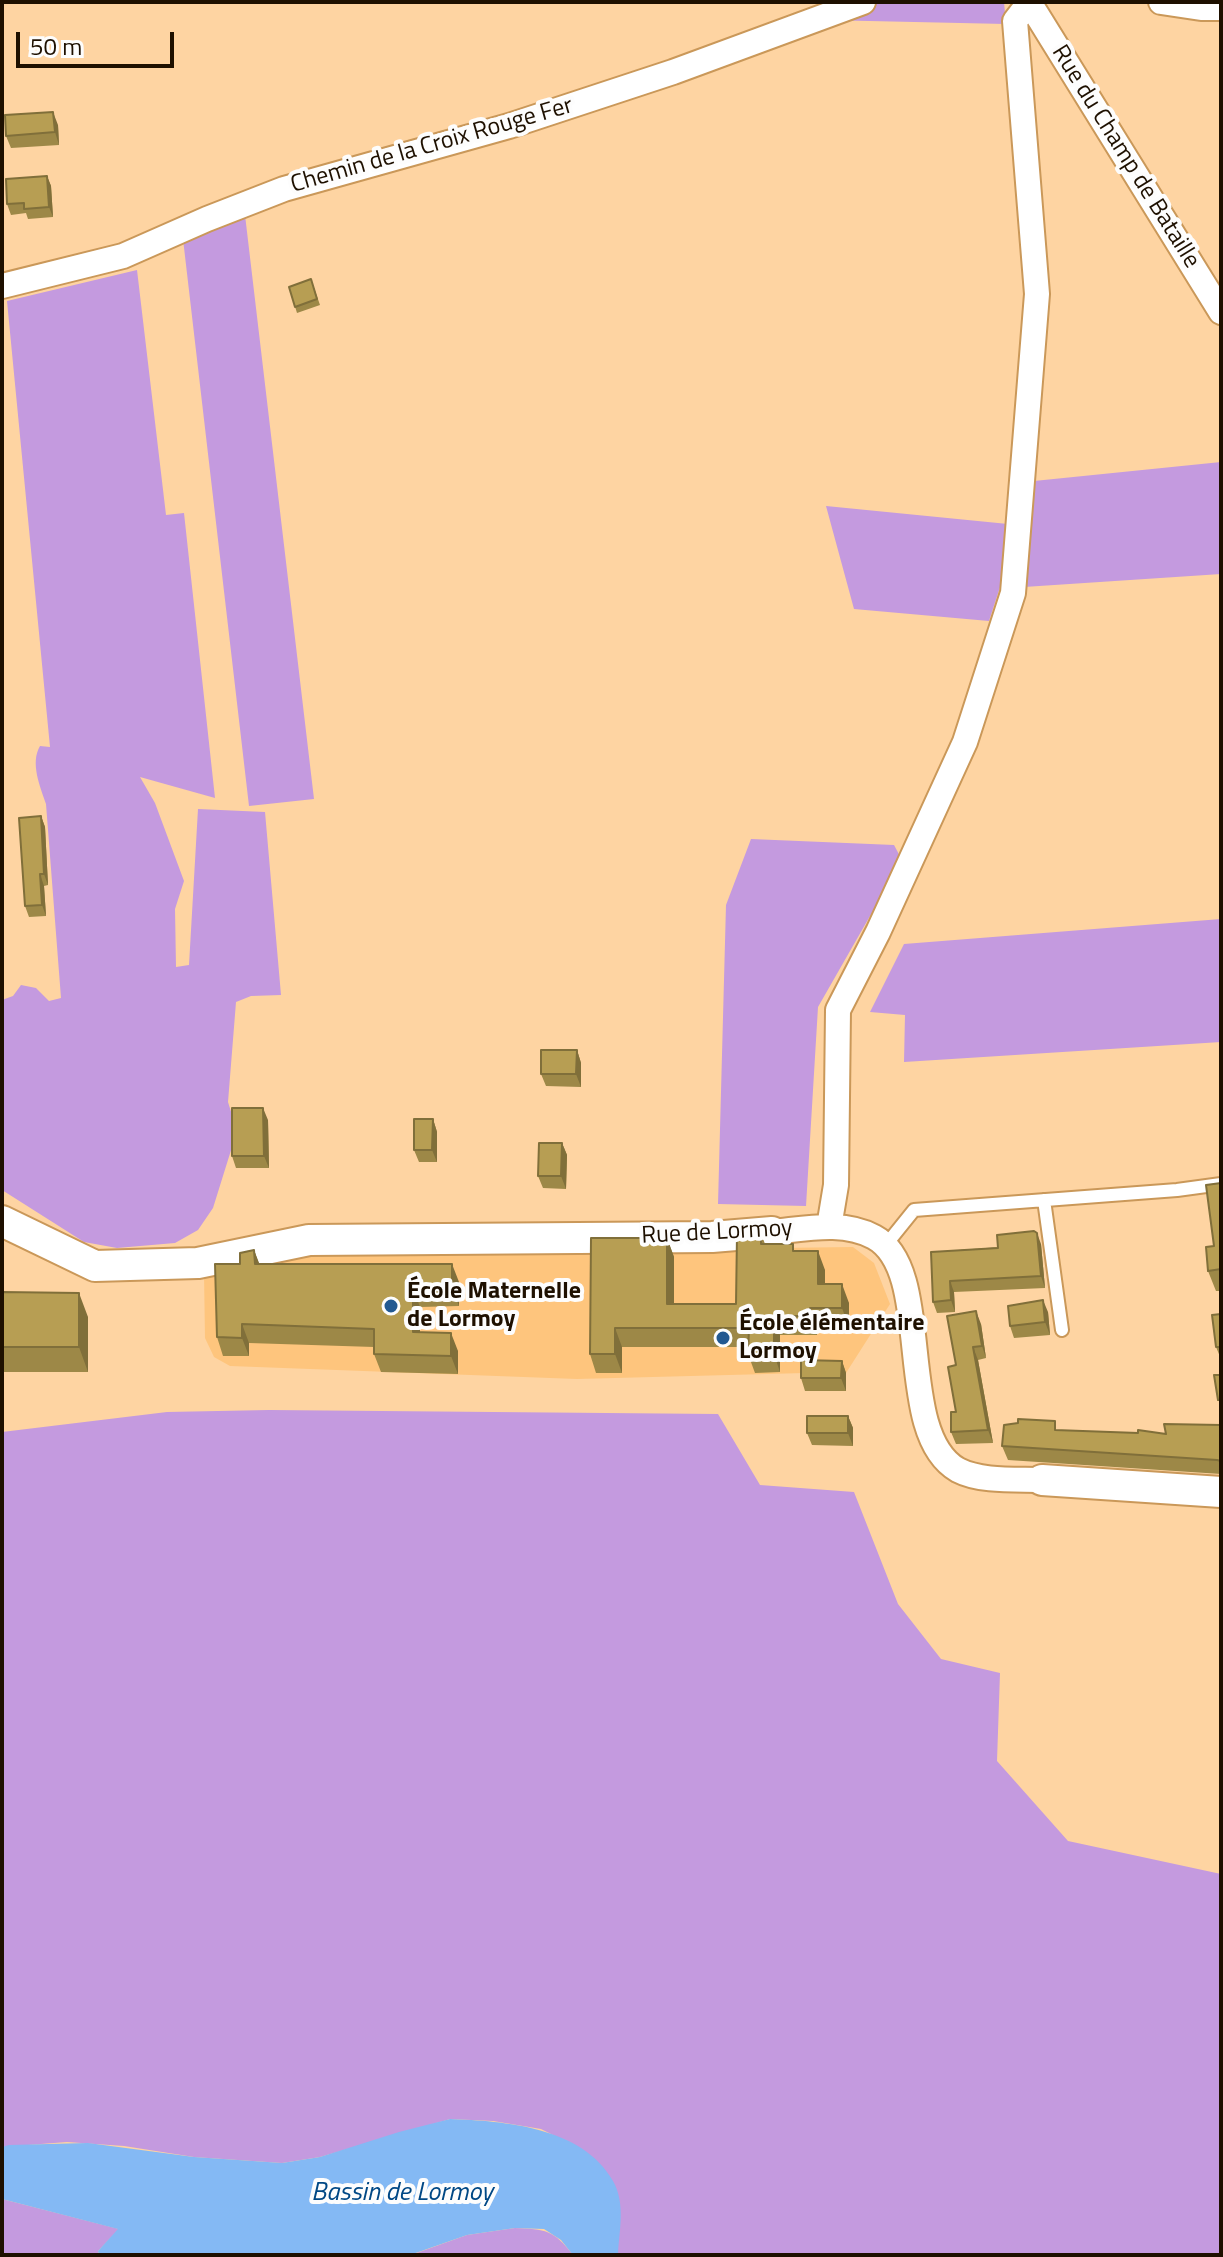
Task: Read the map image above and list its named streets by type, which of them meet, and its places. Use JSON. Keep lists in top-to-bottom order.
{
  "streets": {
    "street": ["Chemin de la Croix Rouge Fer", "Rue du Champ de Bataille", "Rue de Lormoy"]
  },
  "water": ["Bassin de Lormoy"],
  "places": ["École Maternelle de Lormoy", "École élémentaire Lormoy"],
  "scale_bar": "50 m"
}
